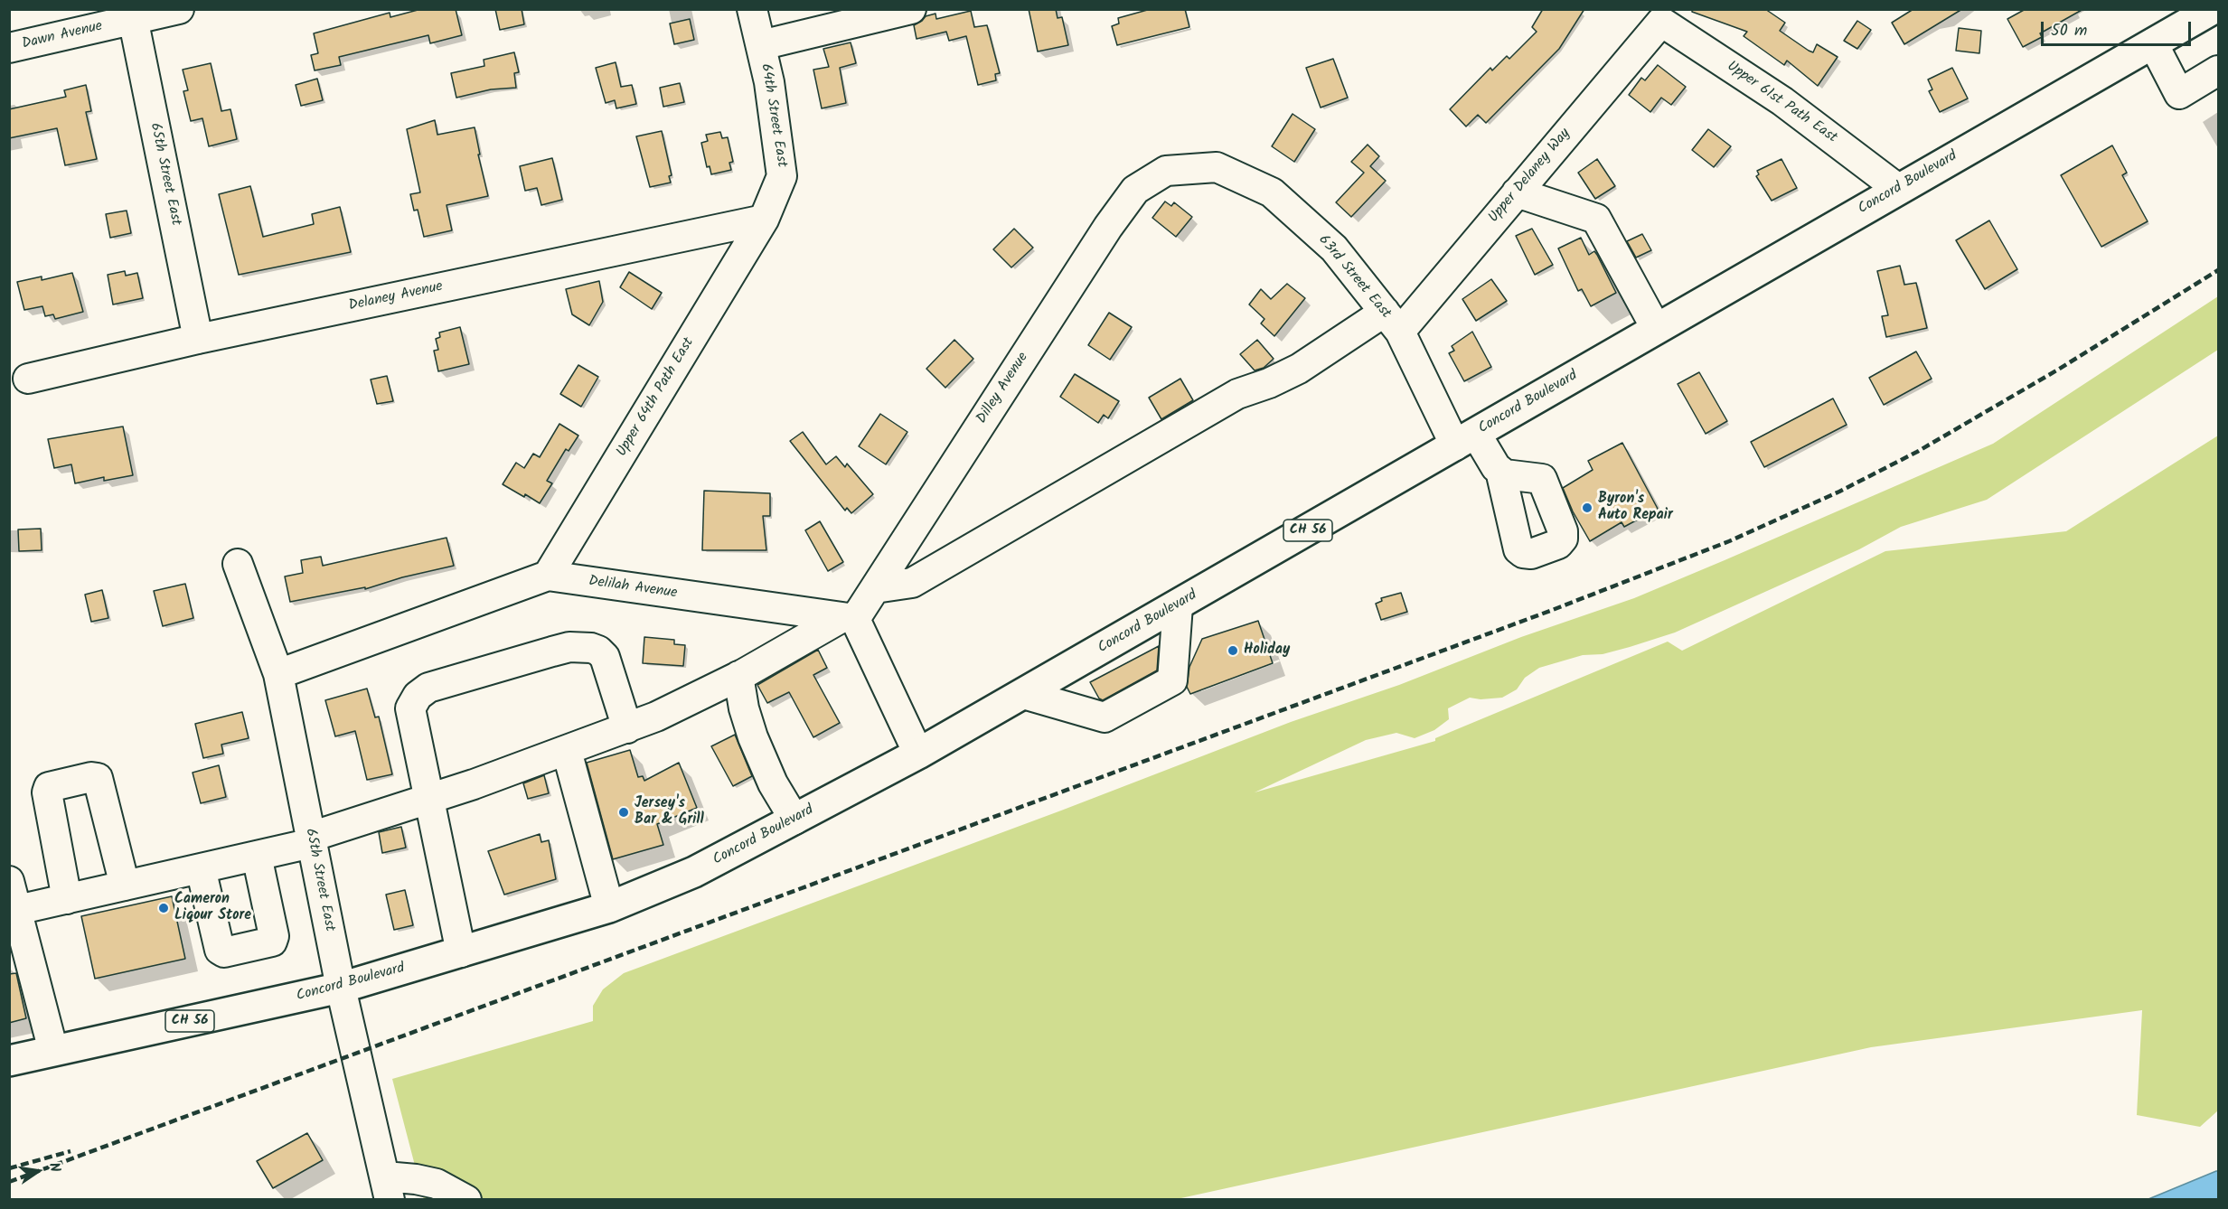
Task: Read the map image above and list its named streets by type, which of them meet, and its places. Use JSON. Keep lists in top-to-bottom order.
{
  "streets": {
    "main road": ["Concord Boulevard", "CH 56"],
    "street": [
      "Dawn Avenue",
      "Upper 61st Path East",
      "64th Street East",
      "65th Street East",
      "Upper Delaney Way",
      "63rd Street East",
      "Delaney Avenue",
      "Dilley Avenue",
      "Upper 64th Path East",
      "Delilah Avenue"
    ]
  },
  "crossings": [
    ["Dawn Avenue", "65th Street East"],
    ["Upper 61st Path East", "Upper Delaney Way"],
    ["Upper 61st Path East", "Concord Boulevard"],
    ["64th Street East", "Delaney Avenue"],
    ["64th Street East", "Upper 64th Path East"],
    ["65th Street East", "Concord Boulevard"],
    ["65th Street East", "Delaney Avenue"],
    ["65th Street East", "Delilah Avenue"],
    ["Upper Delaney Way", "63rd Street East"],
    ["Upper Delaney Way", "Dilley Avenue"],
    ["Concord Boulevard", "63rd Street East"],
    ["63rd Street East", "Dilley Avenue"],
    ["Delaney Avenue", "Upper 64th Path East"],
    ["Dilley Avenue", "Delilah Avenue"],
    ["Upper 64th Path East", "Delilah Avenue"]
  ],
  "places": [
    "Byron's Auto Repair",
    "Holiday",
    "Jersey's Bar & Grill",
    "Cameron Liqour Store"
  ],
  "scale_bar": "50 m",
  "north": "right"
}
